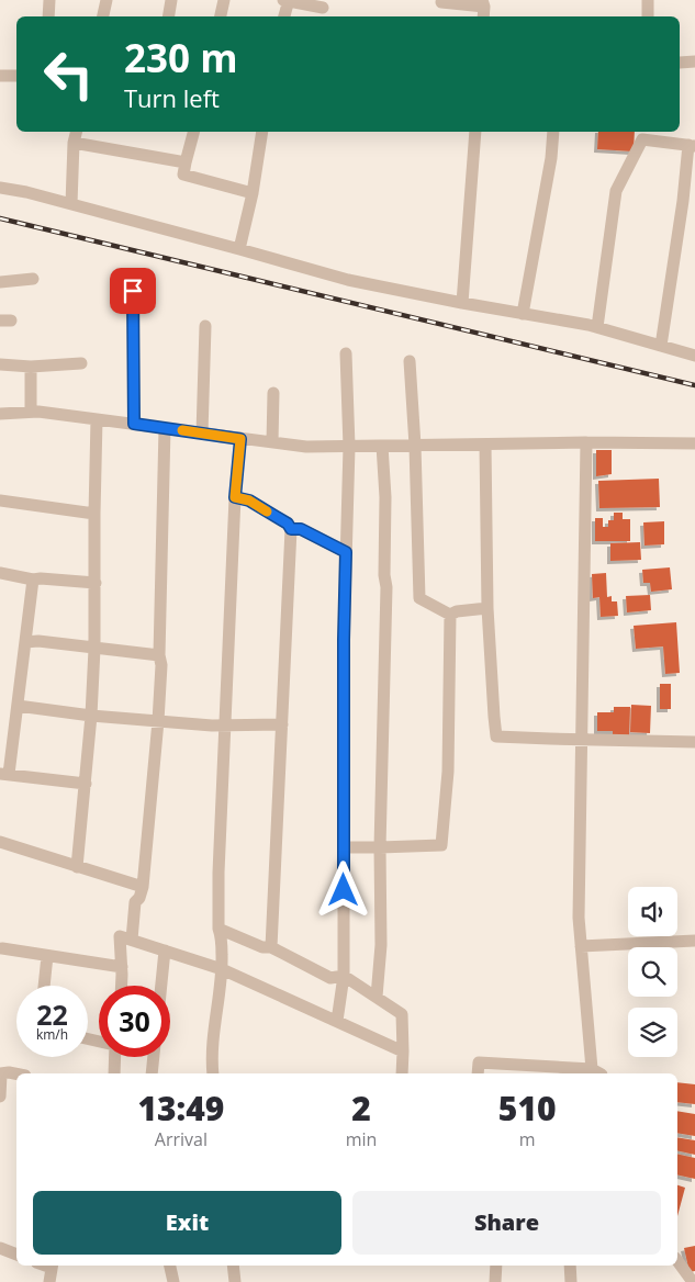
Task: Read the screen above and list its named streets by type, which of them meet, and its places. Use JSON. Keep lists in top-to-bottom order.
{
  "page": {
    "turn": ["230 m", "Turn left"],
    "speed": "22 km/h",
    "limit": "30",
    "eta": [
      "13:49",
      "Arrival",
      "2",
      "min",
      "510",
      "m"
    ],
    "buttons": ["Exit", "Share"]
  }
}
